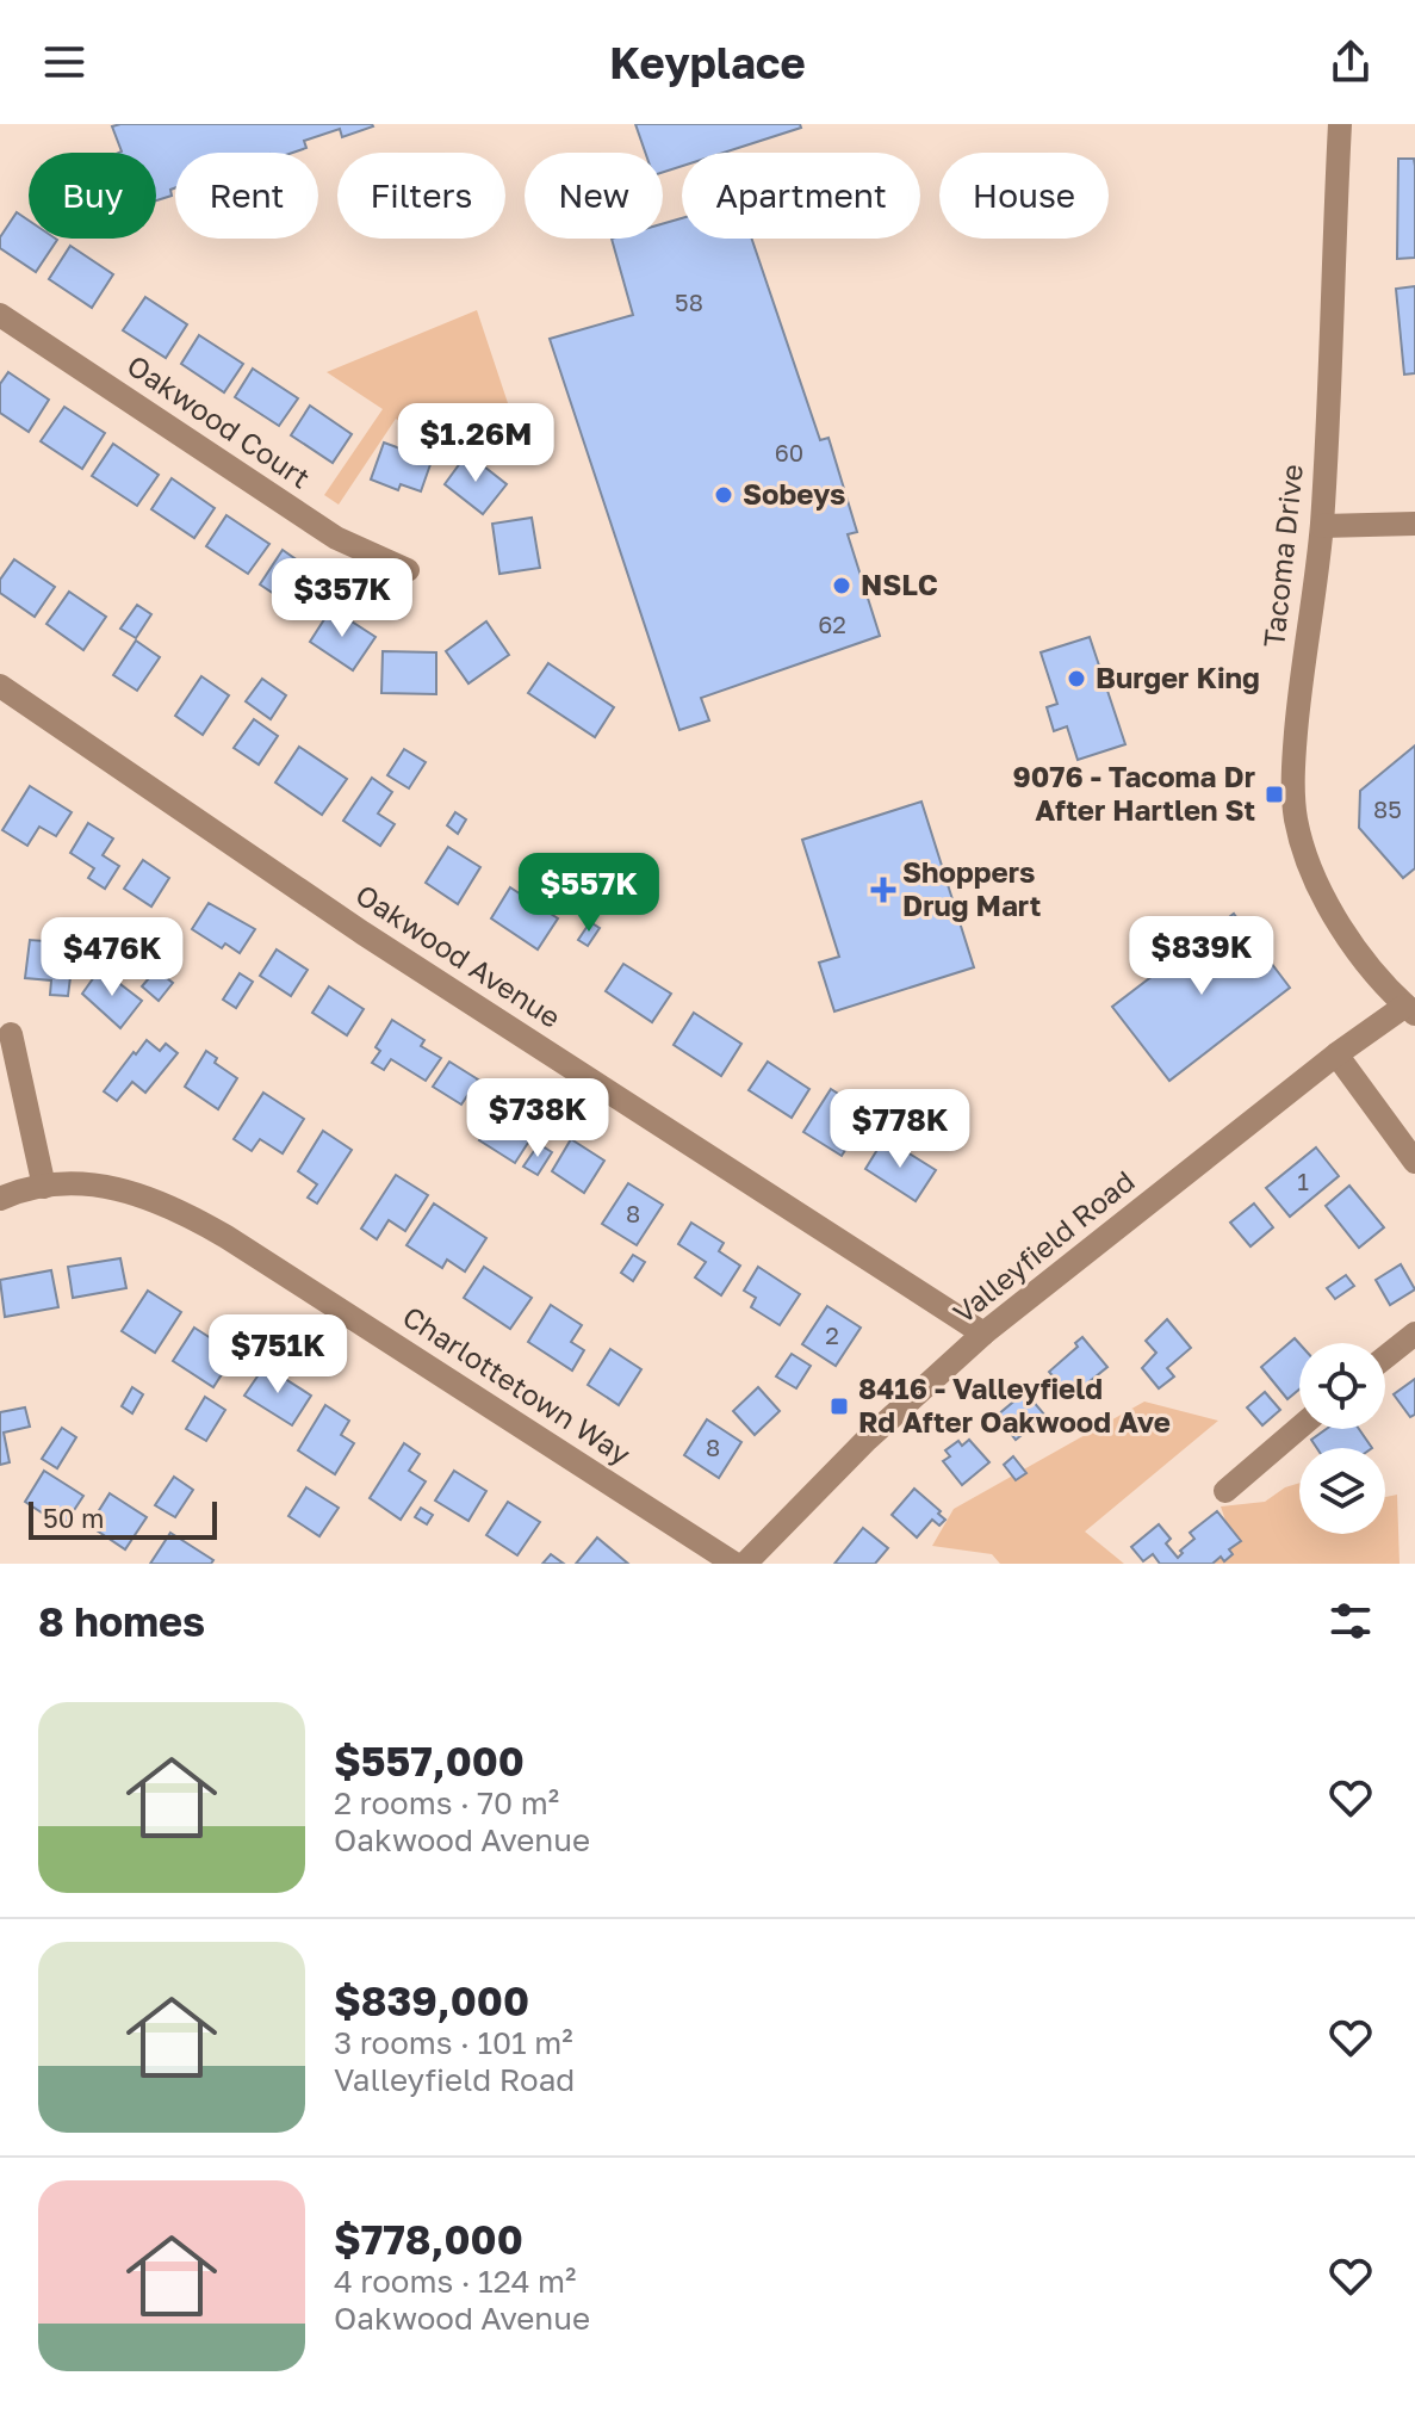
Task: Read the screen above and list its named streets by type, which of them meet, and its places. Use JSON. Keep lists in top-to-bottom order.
{
  "streets": {
    "street": [
      "Oakwood Court",
      "Tacoma Drive",
      "Oakwood Avenue",
      "Valleyfield Road",
      "Charlottetown Way"
    ]
  },
  "crossings": [
    ["Tacoma Drive", "Valleyfield Road"],
    ["Oakwood Avenue", "Valleyfield Road"]
  ],
  "places": {
    "other": ["Sobeys", "NSLC", "Burger King"],
    "transit": ["9076 - Tacoma Dr After Hartlen St", "8416 - Valleyfield Rd After Oakwood Ave"],
    "health": ["Shoppers Drug Mart"]
  },
  "house_numbers": [
    "58",
    "60",
    "62",
    "85",
    "1",
    "8",
    "2",
    "8"
  ],
  "scale_bar": "50 m",
  "page": {
    "header": "Keyplace",
    "chip": [
      "Buy",
      "Rent",
      "Filters",
      "New",
      "Apartment",
      "House"
    ],
    "price": [
      "$1.26M",
      "$357K",
      "$557K",
      "$839K",
      "$476K",
      "$738K",
      "$778K",
      "$751K"
    ],
    "scale": "50 m",
    "heading": "8 homes",
    "list": [
      {
        "name": "$557,000",
        "note": "2 rooms · 70 m² · Oakwood Avenue"
      },
      {
        "name": "$839,000",
        "note": "3 rooms · 101 m² · Valleyfield Road"
      },
      {
        "name": "$778,000",
        "note": "4 rooms · 124 m² · Oakwood Avenue"
      }
    ]
  }
}
